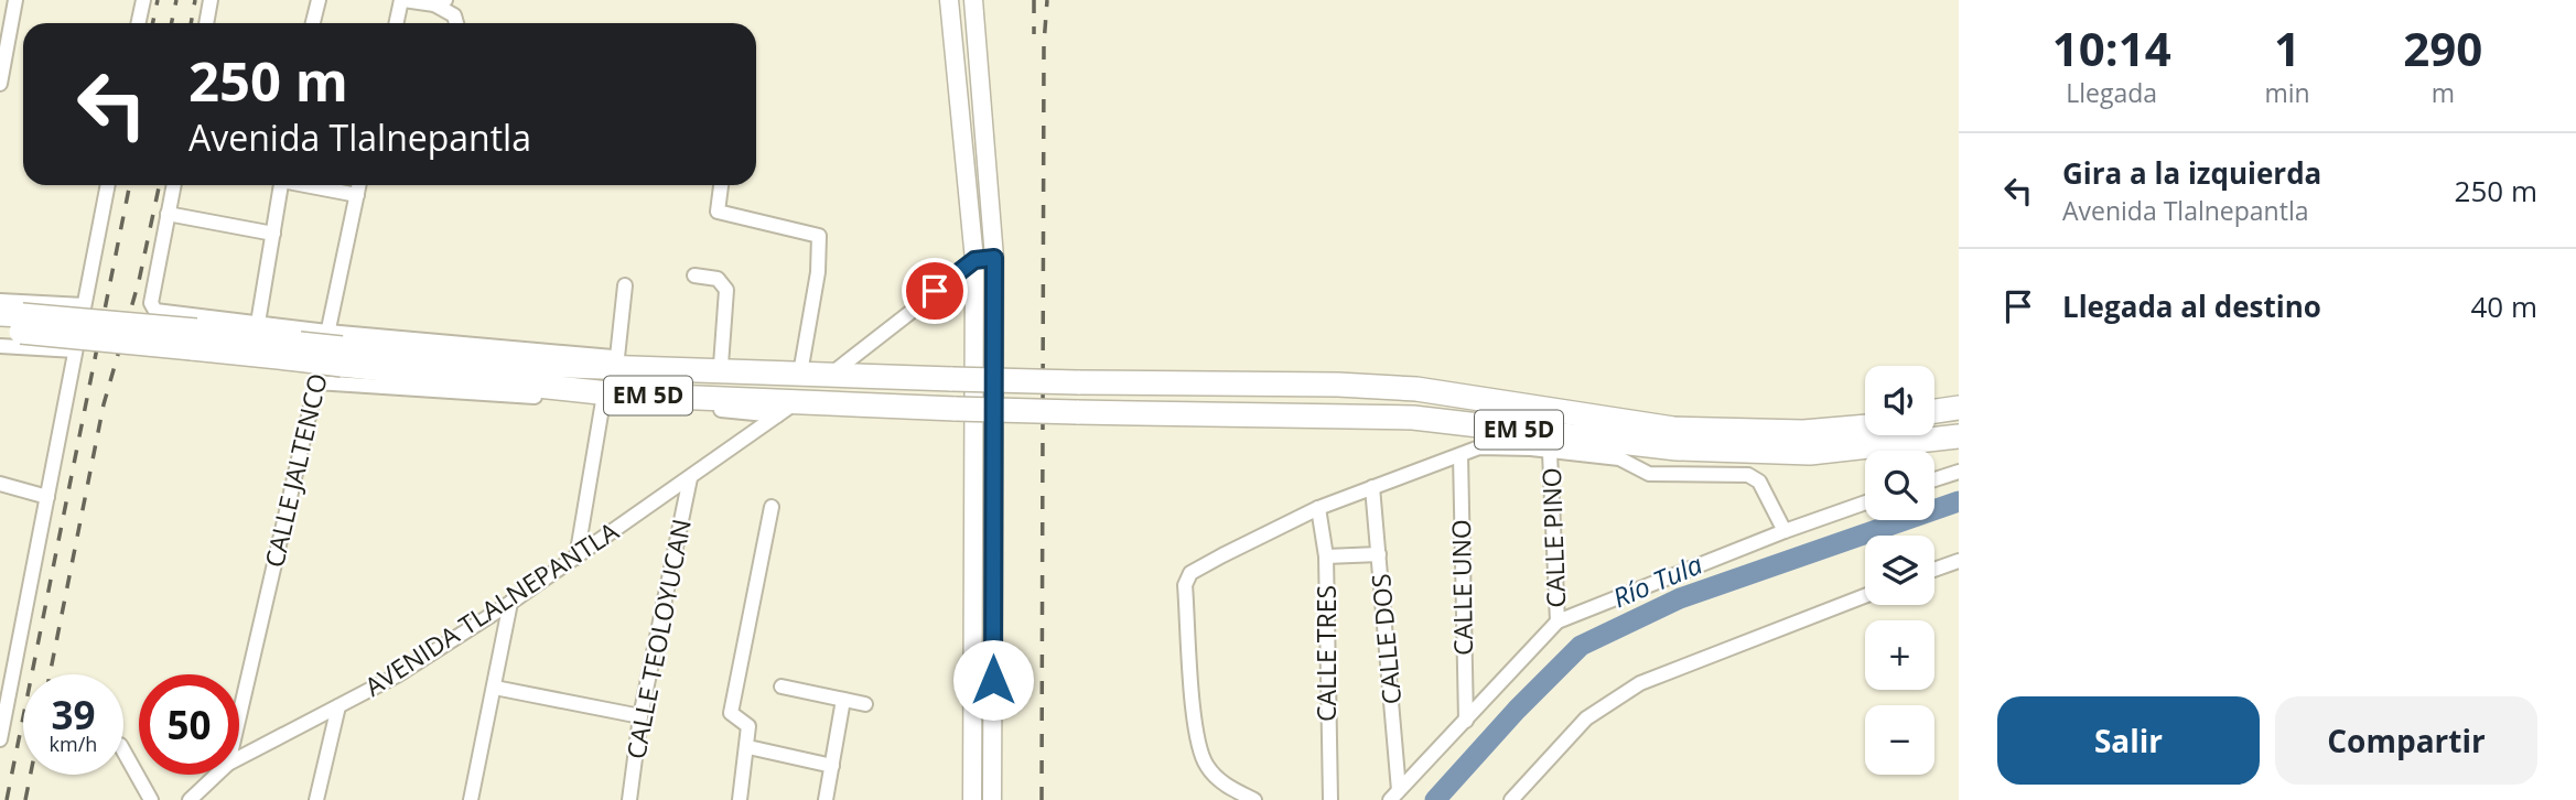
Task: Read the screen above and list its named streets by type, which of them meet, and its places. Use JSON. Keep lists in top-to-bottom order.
{
  "streets": {
    "highway": ["EM 5D"],
    "street": [
      "CALLE JALTENCO",
      "CALLE PINO",
      "CALLE UNO",
      "AVENIDA TLALNEPANTLA",
      "CALLE TEOLOYUCAN",
      "CALLE DOS",
      "CALLE TRES"
    ]
  },
  "crossings": [
    ["EM 5D", "CALLE JALTENCO"],
    ["CALLE PINO", "CALLE UNO"],
    ["CALLE PINO", "CALLE DOS"],
    ["CALLE PINO", "CALLE TRES"],
    ["AVENIDA TLALNEPANTLA", "CALLE TEOLOYUCAN"]
  ],
  "water": ["Río Tula"],
  "page": {
    "eta": [
      "10:14",
      "Llegada",
      "1",
      "min",
      "290",
      "m"
    ],
    "turn": ["250 m", "Avenida Tlalnepantla"],
    "list": [
      {
        "name": "Gira a la izquierda",
        "note": "Avenida Tlalnepantla",
        "value": "250 m"
      },
      {
        "name": "Llegada al destino",
        "value": "40 m"
      }
    ],
    "map_buttons": ["+", "−"],
    "speed": "39 km/h",
    "limit": "50",
    "buttons": ["Salir", "Compartir"]
  }
}
